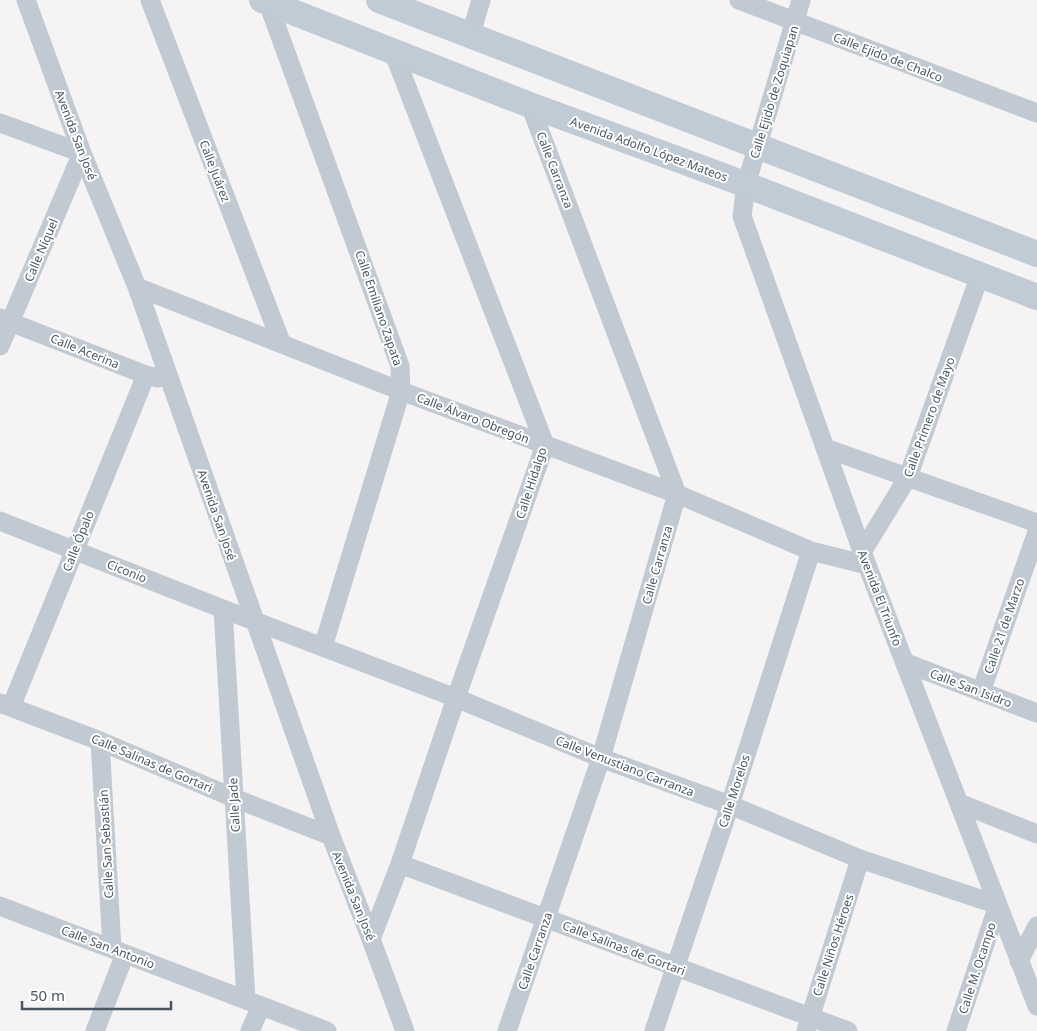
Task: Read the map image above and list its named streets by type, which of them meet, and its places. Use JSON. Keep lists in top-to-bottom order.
{
  "streets": {
    "main road": ["Avenida Adolfo López Mateos"],
    "street": [
      "Calle Ejido de Chalco",
      "Calle Ejido de Zoquiapan",
      "Avenida San José",
      "Calle Carranza",
      "Calle Juárez",
      "Calle Níquel",
      "Calle Emiliano Zapata",
      "Calle Acerina",
      "Calle Primero de Mayo",
      "Calle Álvaro Obregón",
      "Calle Hidalgo",
      "Calle Ópalo",
      "Ciconio",
      "Avenida El Triunfo",
      "Calle 21 de Marzo",
      "Calle San Isidro",
      "Calle Salinas de Gortari",
      "Calle Venustiano Carranza",
      "Calle Morelos",
      "Calle Jade",
      "Calle San Sebastián",
      "Calle Niños Héroes",
      "Calle San Antonio",
      "Calle M. Ocampo"
    ]
  },
  "crossings": [
    ["Calle Ejido de Chalco", "Calle Ejido de Zoquiapan"],
    ["Calle Ejido de Zoquiapan", "Avenida Adolfo López Mateos"],
    ["Calle Ejido de Zoquiapan", "Avenida El Triunfo"],
    ["Avenida San José", "Calle Níquel"],
    ["Avenida San José", "Calle Acerina"],
    ["Avenida San José", "Calle Álvaro Obregón"],
    ["Avenida San José", "Calle Hidalgo"],
    ["Avenida San José", "Ciconio"],
    ["Avenida San José", "Calle Salinas de Gortari"],
    ["Avenida San José", "Calle Venustiano Carranza"],
    ["Avenida Adolfo López Mateos", "Calle Carranza"],
    ["Avenida Adolfo López Mateos", "Calle Emiliano Zapata"],
    ["Avenida Adolfo López Mateos", "Calle Primero de Mayo"],
    ["Avenida Adolfo López Mateos", "Calle Hidalgo"],
    ["Avenida Adolfo López Mateos", "Avenida El Triunfo"],
    ["Calle Carranza", "Calle Álvaro Obregón"],
    ["Calle Carranza", "Calle Salinas de Gortari"],
    ["Calle Carranza", "Calle Venustiano Carranza"],
    ["Calle Juárez", "Calle Álvaro Obregón"],
    ["Calle Níquel", "Calle Acerina"],
    ["Calle Emiliano Zapata", "Calle Álvaro Obregón"],
    ["Calle Emiliano Zapata", "Calle Venustiano Carranza"],
    ["Calle Acerina", "Calle Ópalo"],
    ["Calle Primero de Mayo", "Calle Álvaro Obregón"],
    ["Calle Primero de Mayo", "Avenida El Triunfo"],
    ["Calle Álvaro Obregón", "Calle Hidalgo"],
    ["Calle Álvaro Obregón", "Avenida El Triunfo"],
    ["Calle Álvaro Obregón", "Calle Morelos"],
    ["Calle Hidalgo", "Calle Salinas de Gortari"],
    ["Calle Hidalgo", "Calle Venustiano Carranza"],
    ["Calle Ópalo", "Ciconio"],
    ["Calle Ópalo", "Calle Salinas de Gortari"],
    ["Ciconio", "Calle Venustiano Carranza"],
    ["Ciconio", "Calle Jade"],
    ["Avenida El Triunfo", "Calle San Isidro"],
    ["Avenida El Triunfo", "Calle Venustiano Carranza"],
    ["Avenida El Triunfo", "Calle M. Ocampo"],
    ["Calle 21 de Marzo", "Calle San Isidro"],
    ["Calle Salinas de Gortari", "Calle Morelos"],
    ["Calle Salinas de Gortari", "Calle Jade"],
    ["Calle Salinas de Gortari", "Calle San Sebastián"],
    ["Calle Salinas de Gortari", "Calle Niños Héroes"],
    ["Calle Venustiano Carranza", "Calle Morelos"],
    ["Calle Venustiano Carranza", "Calle Niños Héroes"],
    ["Calle Venustiano Carranza", "Calle M. Ocampo"],
    ["Calle Jade", "Calle San Antonio"],
    ["Calle San Sebastián", "Calle San Antonio"]
  ],
  "scale_bar": "50 m"
}
